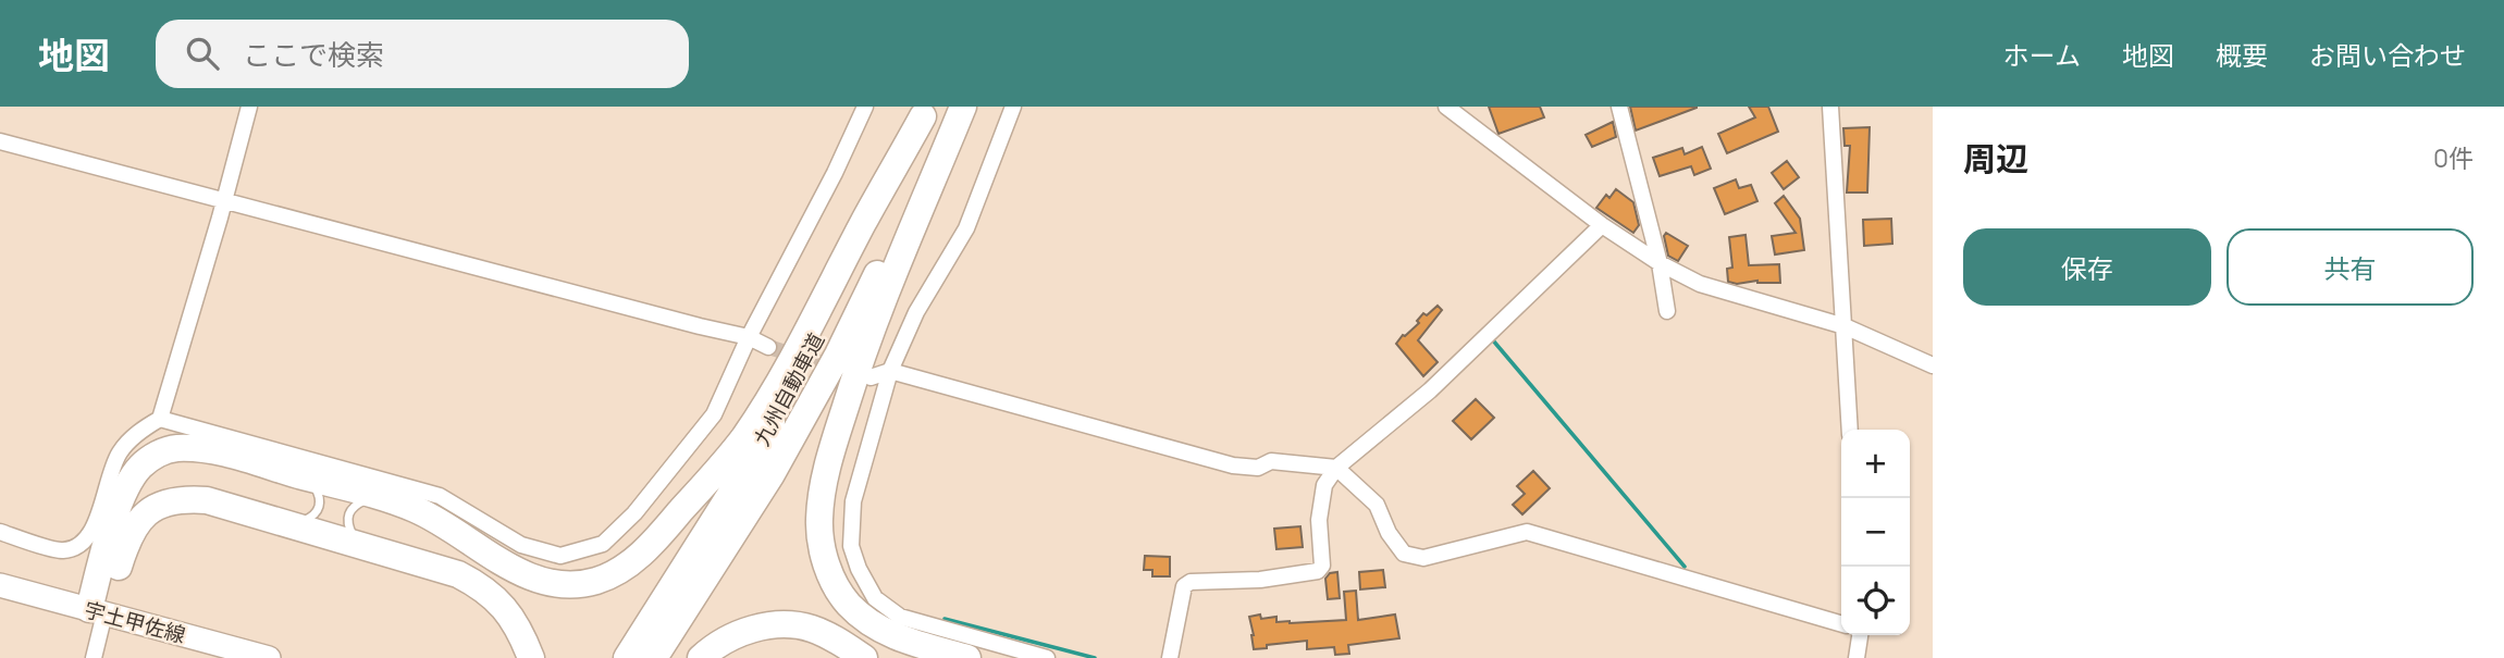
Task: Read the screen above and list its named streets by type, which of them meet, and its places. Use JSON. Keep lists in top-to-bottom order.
{
  "streets": {
    "highway": ["九州自動車道"],
    "main road": ["宇土甲佐線"]
  },
  "page": {
    "header": "地図",
    "search": "ここで検索",
    "nav": [
      "ホーム",
      "地図",
      "概要",
      "お問い合わせ"
    ],
    "heading": ["周辺", "0件"],
    "buttons": ["保存", "共有"],
    "map_buttons": ["+", "−"]
  }
}
